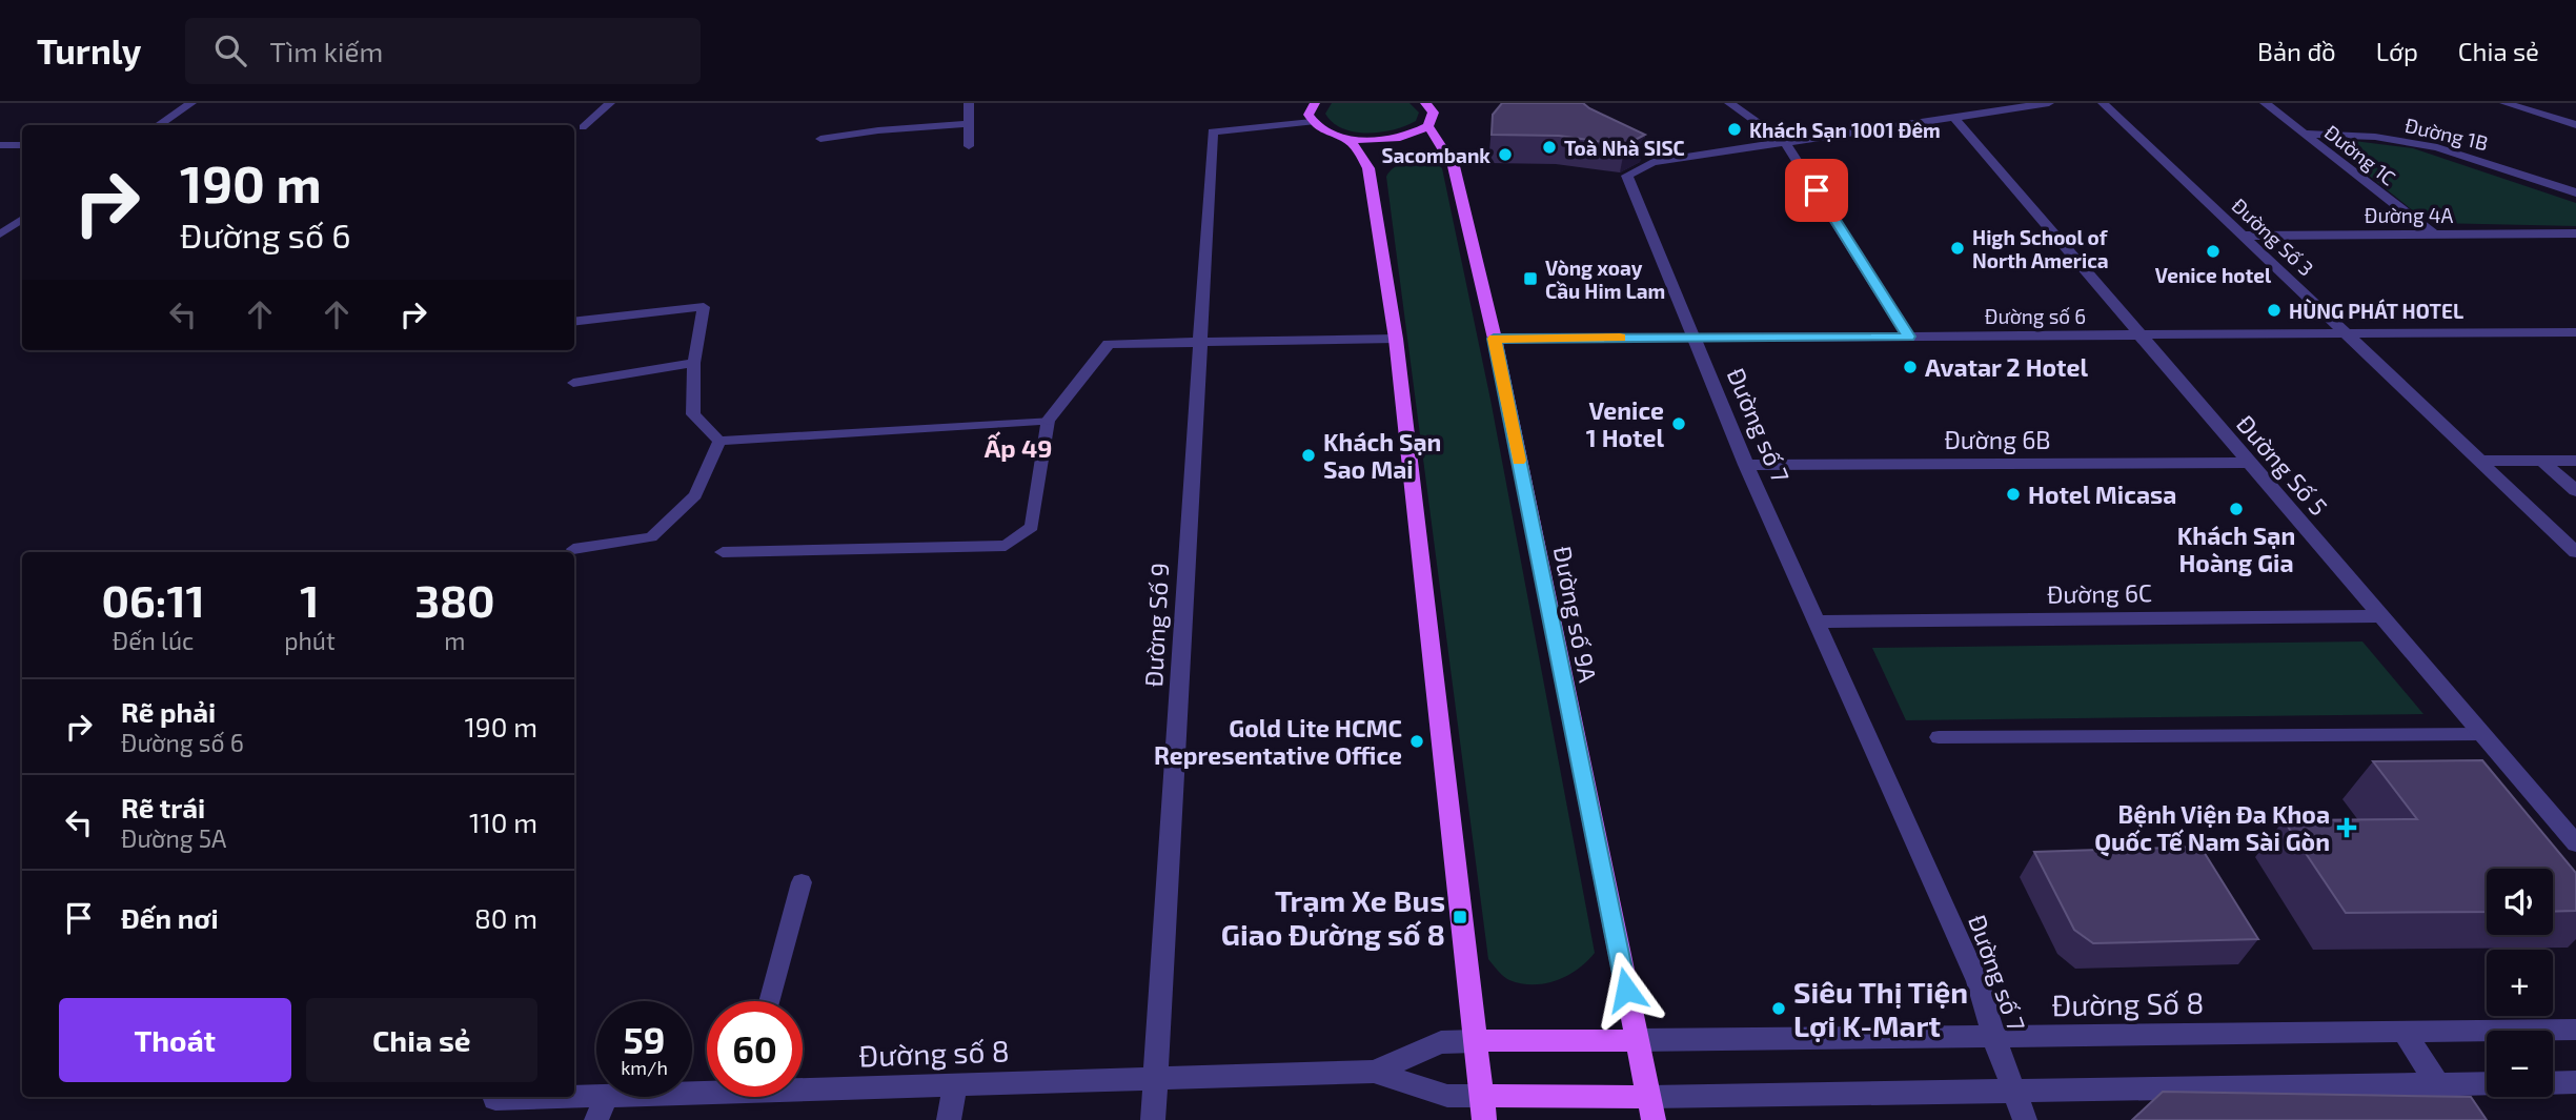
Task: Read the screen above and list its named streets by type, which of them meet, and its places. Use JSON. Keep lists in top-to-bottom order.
{
  "streets": {
    "main road": ["Đường số 9A"],
    "street": [
      "Đường 1B",
      "Đường 1C",
      "Đường 4A",
      "Đường Số 3",
      "Đường số 6",
      "Đường số 7",
      "Đường 6B",
      "Đường Số 5",
      "Đường 6C",
      "Đường Số 9",
      "Đường Số 8",
      "Đường số 8"
    ]
  },
  "crossings": [
    ["Đường 1B", "Đường 1C"],
    ["Đường 1C", "Đường 4A"],
    ["Đường 4A", "Đường Số 3"],
    ["Đường Số 3", "Đường số 6"],
    ["Đường số 6", "Đường số 7"],
    ["Đường số 6", "Đường Số 5"],
    ["Đường số 6", "Đường số 9A"],
    ["Đường số 7", "Đường 6B"],
    ["Đường số 7", "Đường Số 5"],
    ["Đường số 7", "Đường 6C"],
    ["Đường số 7", "Đường Số 8"],
    ["Đường 6B", "Đường Số 5"],
    ["Đường Số 5", "Đường 6C"],
    ["Đường số 9A", "Đường Số 8"],
    ["Đường Số 9", "Đường số 8"]
  ],
  "districts": ["Ấp 49"],
  "places": {
    "other": [
      "Khách Sạn 1001 Đêm",
      "Toà Nhà SISC",
      "Sacombank",
      "High School of North America",
      "Venice hotel",
      "HÙNG PHÁT HOTEL",
      "Avatar 2 Hotel",
      "Venice 1 Hotel",
      "Khách Sạn Sao Mai",
      "Hotel Micasa",
      "Khách Sạn Hoàng Gia",
      "Gold Lite HCMC Representative Office",
      "Siêu Thị Tiện Lợi K-Mart"
    ],
    "transit": ["Vòng xoay Cầu Him Lam", "Trạm Xe Bus Giao Đường số 8"],
    "health": ["Bệnh Viện Đa Khoa Quốc Tế Nam Sài Gòn"]
  },
  "page": {
    "header": "Turnly",
    "search": "Tìm kiếm",
    "nav": ["Bản đồ", "Lớp", "Chia sẻ"],
    "turn": ["190 m", "Đường số 6"],
    "eta": [
      "06:11",
      "Đến lúc",
      "1",
      "phút",
      "380",
      "m"
    ],
    "list": [
      {
        "name": "Rẽ phải",
        "note": "Đường số 6",
        "value": "190 m"
      },
      {
        "name": "Rẽ trái",
        "note": "Đường 5A",
        "value": "110 m"
      },
      {
        "name": "Đến nơi",
        "value": "80 m"
      }
    ],
    "map_buttons": ["+", "−"],
    "buttons": ["Thoát", "Chia sẻ"],
    "speed": "59 km/h",
    "limit": "60"
  }
}
